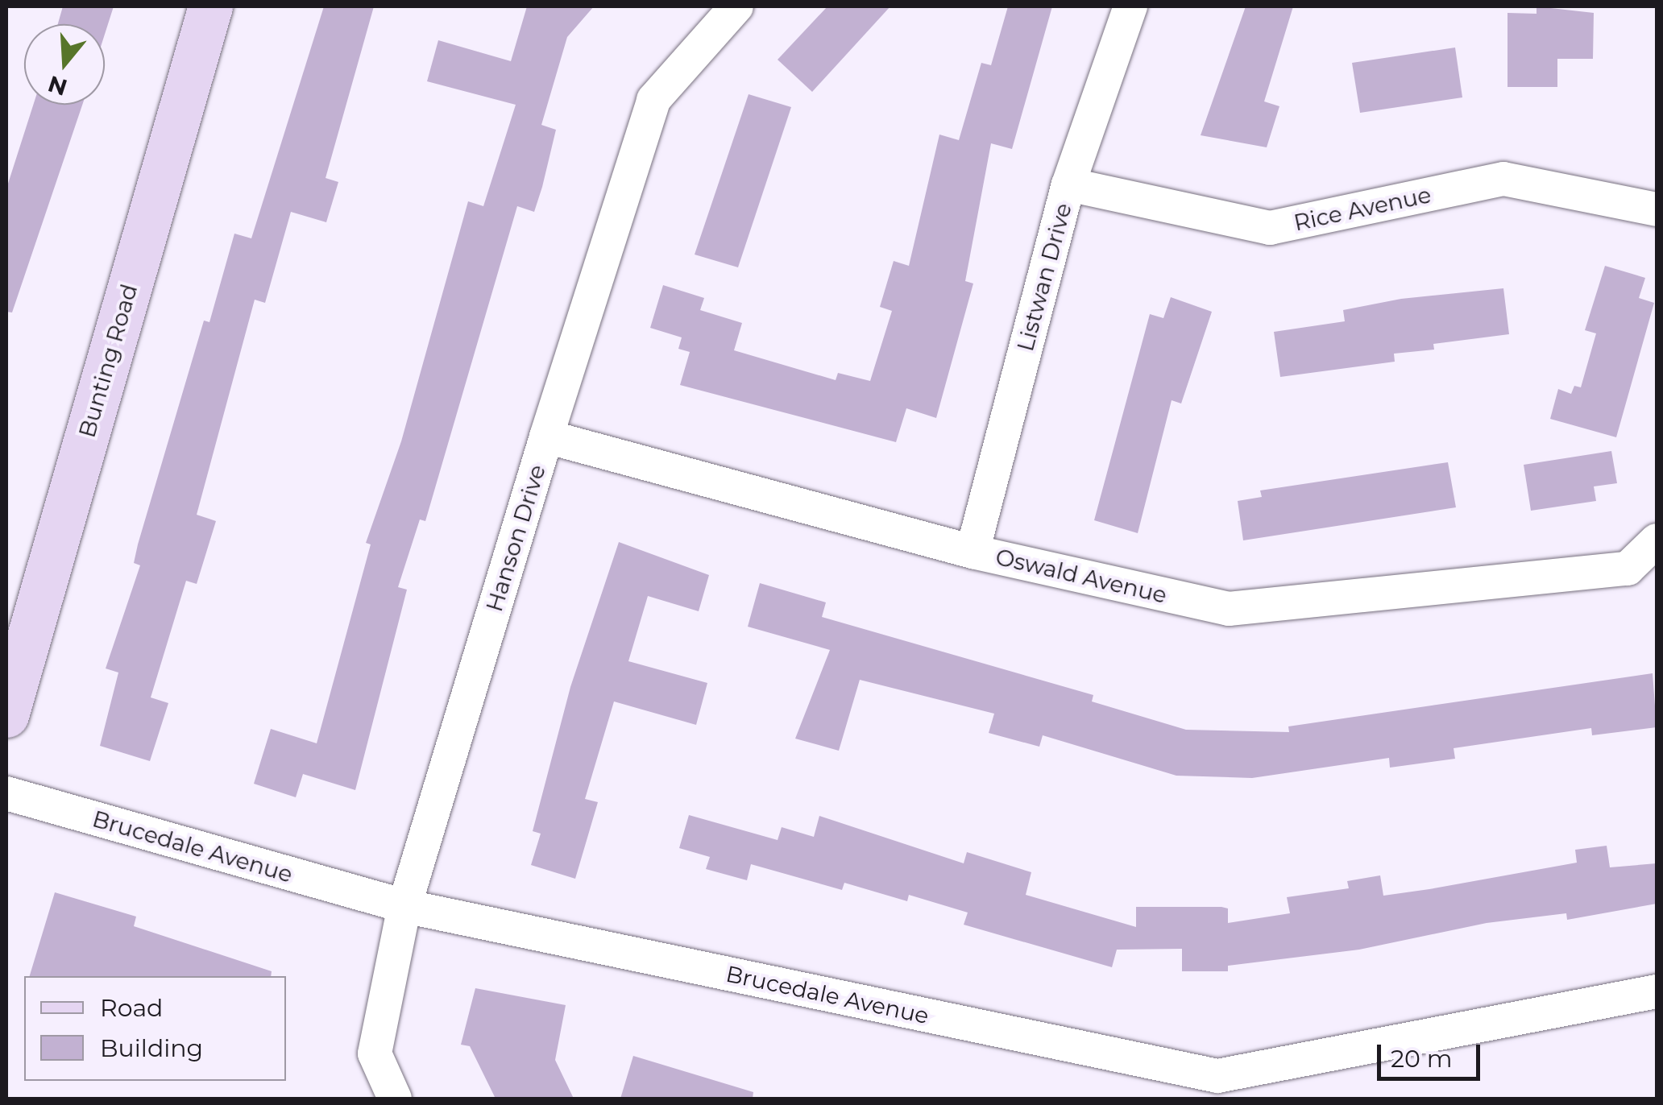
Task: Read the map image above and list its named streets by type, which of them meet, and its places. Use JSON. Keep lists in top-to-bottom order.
{
  "streets": {
    "main road": ["Bunting Road"],
    "street": [
      "Rice Avenue",
      "Listwan Drive",
      "Hanson Drive",
      "Oswald Avenue",
      "Brucedale Avenue"
    ]
  },
  "crossings": [
    ["Rice Avenue", "Listwan Drive"],
    ["Listwan Drive", "Oswald Avenue"],
    ["Hanson Drive", "Oswald Avenue"],
    ["Hanson Drive", "Brucedale Avenue"]
  ],
  "legend": ["Road", "Building"],
  "scale_bar": "20 m",
  "north": "bottom"
}
